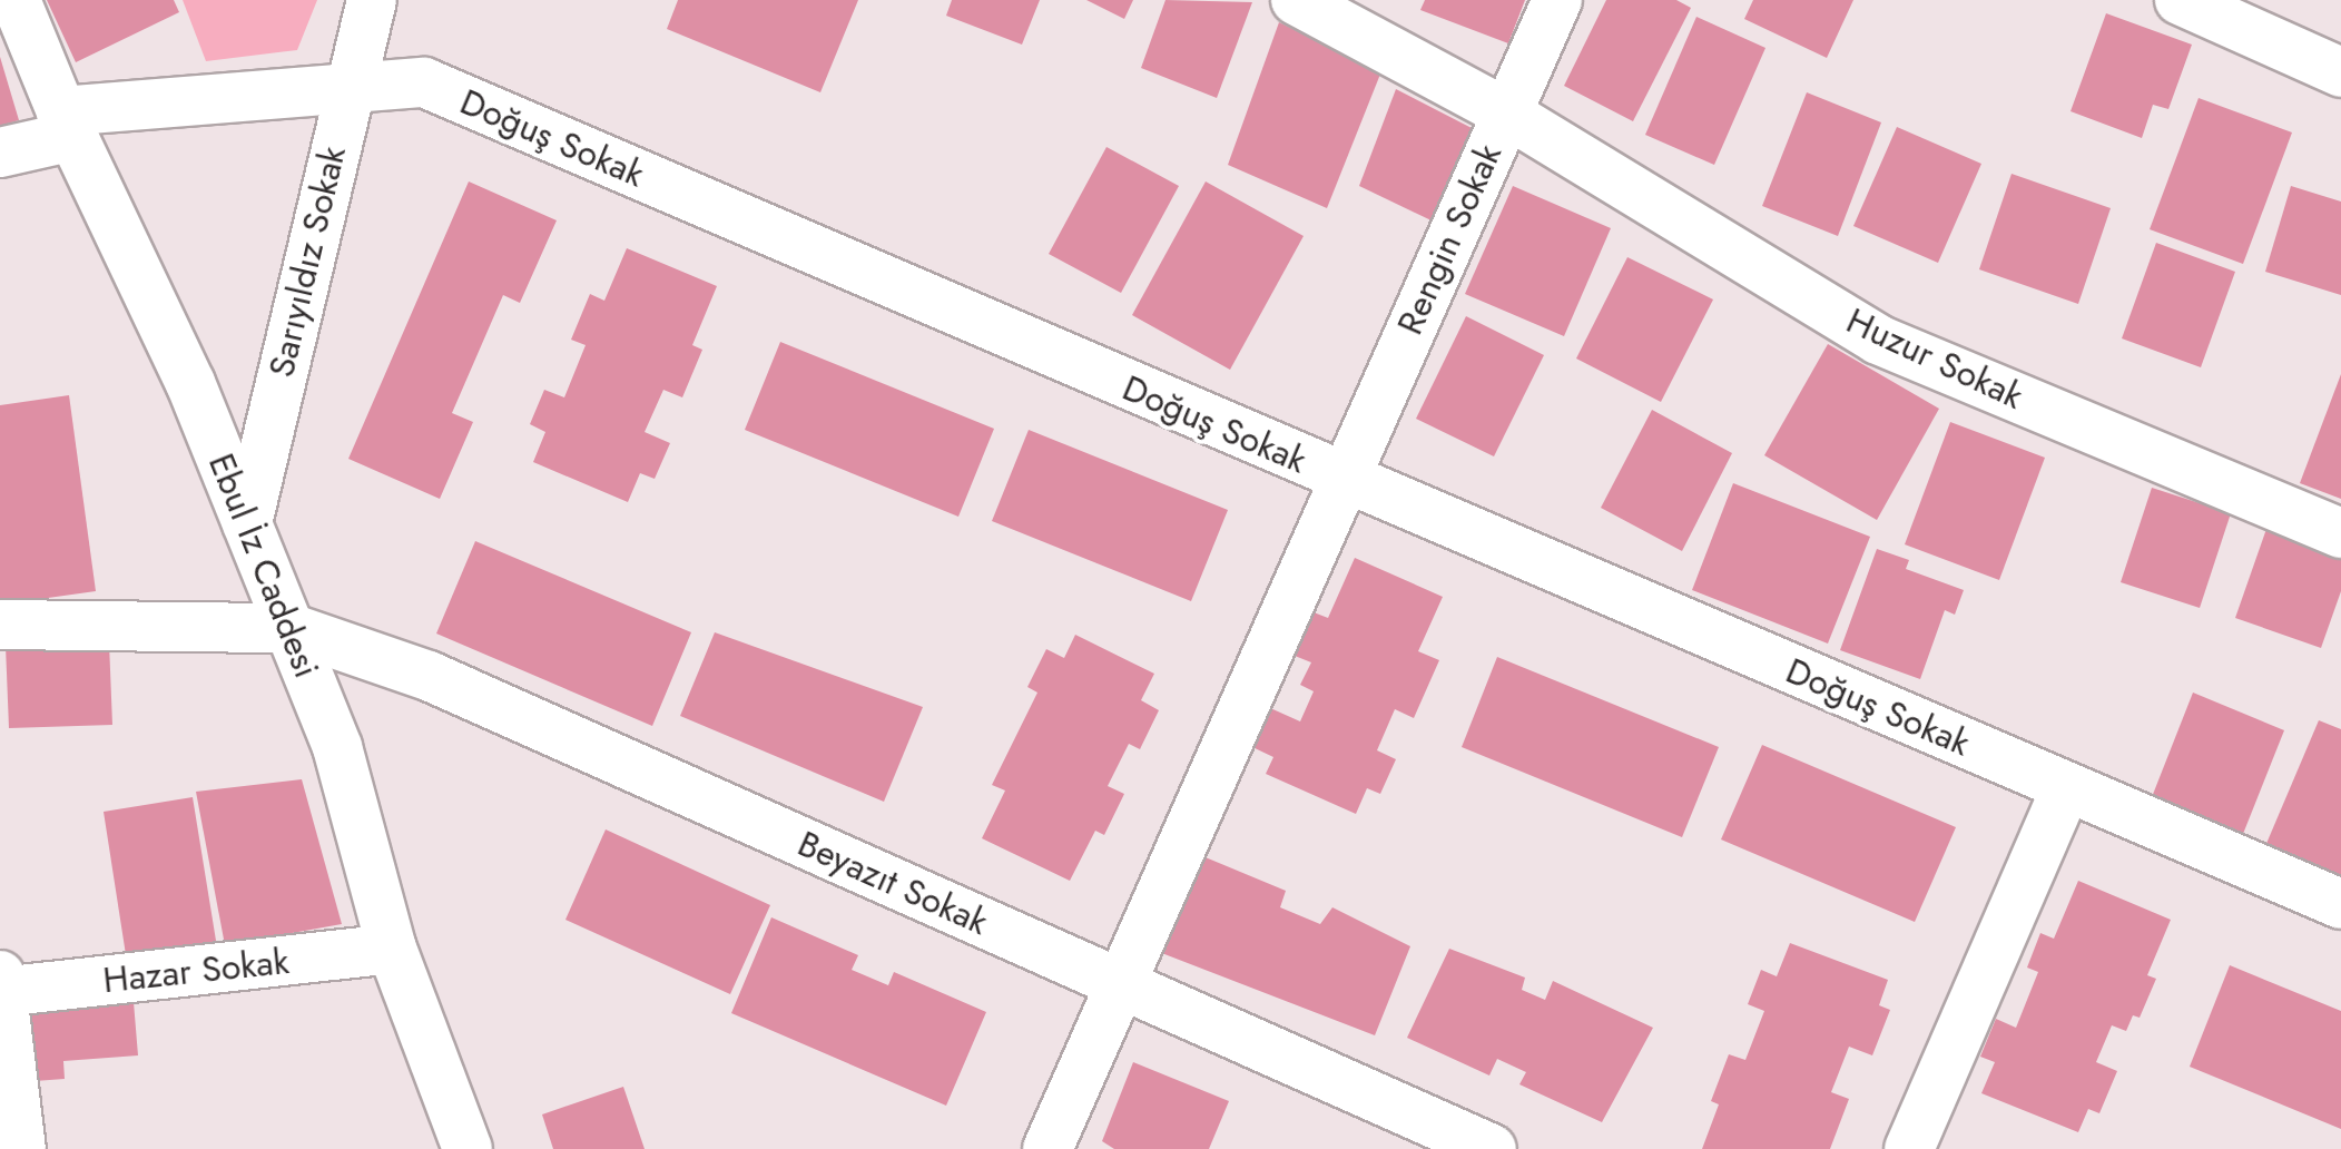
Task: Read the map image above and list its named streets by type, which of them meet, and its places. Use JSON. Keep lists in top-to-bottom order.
{
  "streets": {
    "street": [
      "Doğuş Sokak",
      "Rengin Sokak",
      "Sarıyıldız Sokak",
      "Huzur Sokak",
      "Ebul İz Caddesi",
      "Beyazıt Sokak",
      "Hazar Sokak"
    ]
  },
  "crossings": [
    ["Doğuş Sokak", "Rengin Sokak"],
    ["Doğuş Sokak", "Sarıyıldız Sokak"],
    ["Doğuş Sokak", "Ebul İz Caddesi"],
    ["Rengin Sokak", "Huzur Sokak"],
    ["Rengin Sokak", "Beyazıt Sokak"],
    ["Sarıyıldız Sokak", "Ebul İz Caddesi"],
    ["Ebul İz Caddesi", "Beyazıt Sokak"],
    ["Ebul İz Caddesi", "Hazar Sokak"]
  ]
}
